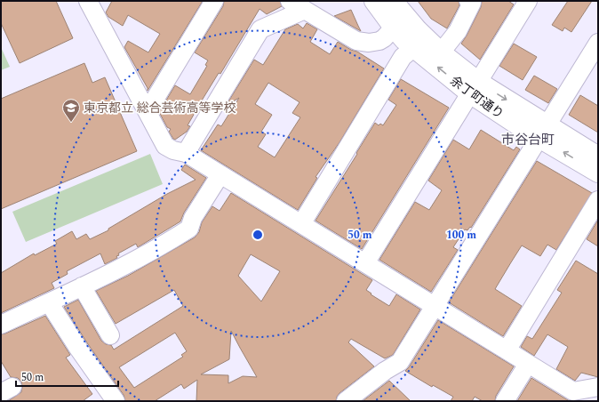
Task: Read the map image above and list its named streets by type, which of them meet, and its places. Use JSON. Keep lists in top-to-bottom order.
{
  "streets": {
    "main road": ["余丁町通り"]
  },
  "districts": ["市谷台町"],
  "places": {
    "school or university": ["東京都立 総合芸術高等学校"]
  },
  "scale_bar": "50 m",
  "rings": ["50 m", "100 m"]
}
